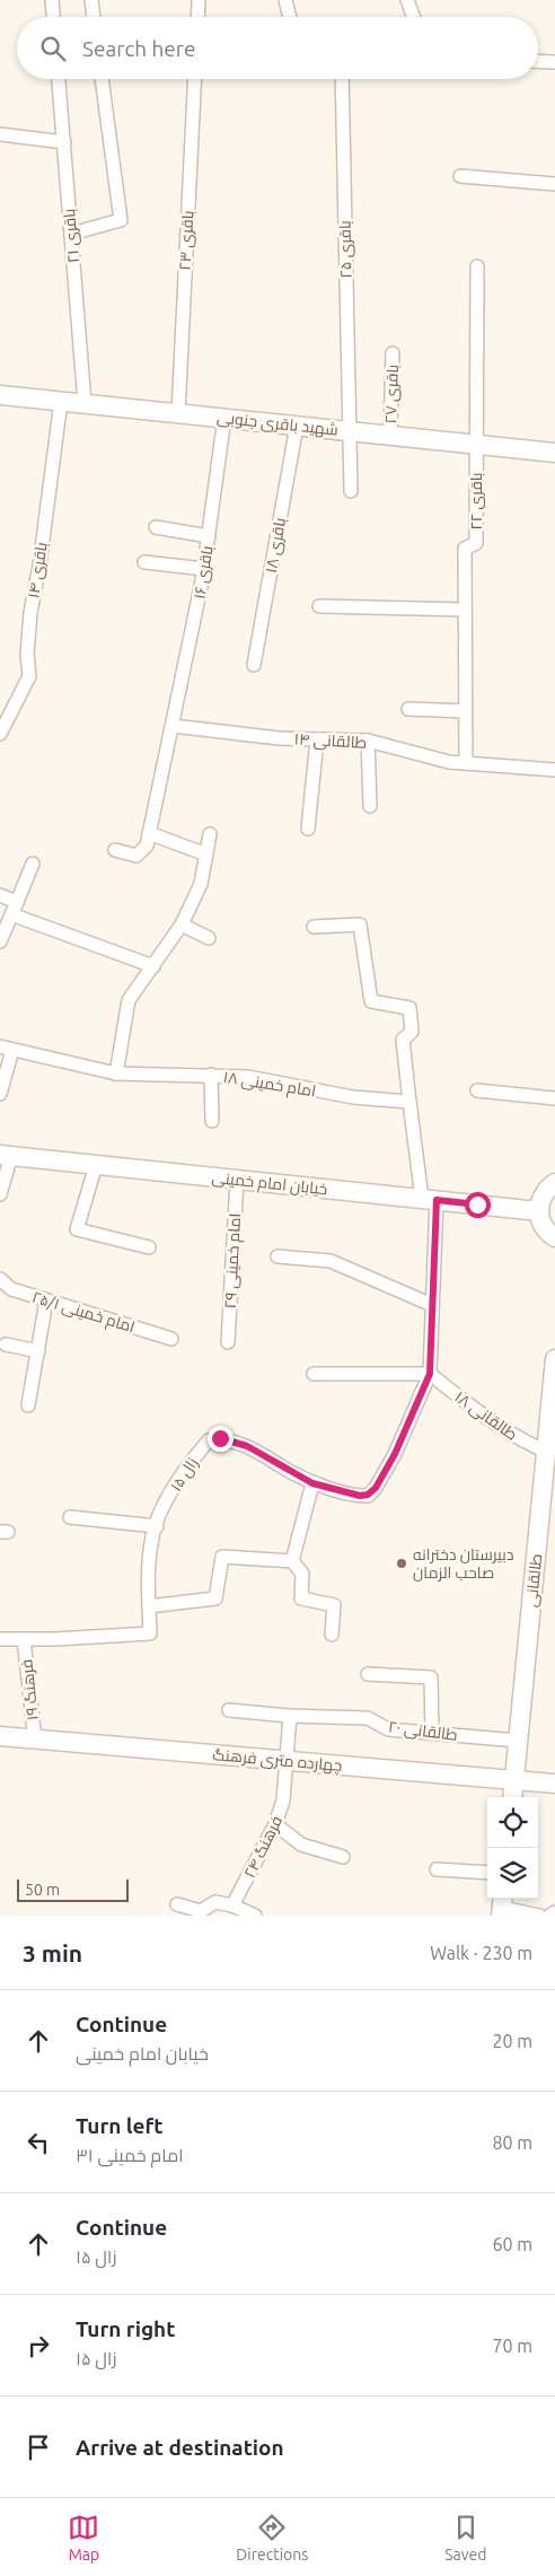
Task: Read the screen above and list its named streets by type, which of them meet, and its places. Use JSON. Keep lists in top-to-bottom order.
{
  "streets": {
    "main road": [
      "شهید باقری جنوبی",
      "خیابان امام خمینی",
      "طالقانی",
      "چهارده متری فرهنگ"
    ],
    "street": [
      "باقری ۲۱",
      "باقری ۲۳",
      "باقری ۲۵",
      "باقری ۲۷",
      "باقری ۲۲",
      "باقری ۱۸",
      "باقری ۱۴",
      "باقری ۱۶",
      "طالقانی ۱۴",
      "امام خمینی ۱۸",
      "امام خمینی ۲۹",
      "امام خمینی ۲۵/۱",
      "طالقانی ۱۸",
      "زال ۱۵",
      "فرهنگ ۱۹",
      "طالقانی ۲۰",
      "فرهنگ ۲۴"
    ]
  },
  "crossings": [
    ["باقری ۲۱", "شهید باقری جنوبی"],
    ["باقری ۲۳", "شهید باقری جنوبی"],
    ["باقری ۲۵", "شهید باقری جنوبی"],
    ["باقری ۲۷", "شهید باقری جنوبی"],
    ["شهید باقری جنوبی", "باقری ۲۲"],
    ["شهید باقری جنوبی", "باقری ۱۸"],
    ["شهید باقری جنوبی", "باقری ۱۴"],
    ["شهید باقری جنوبی", "باقری ۱۶"],
    ["باقری ۲۲", "طالقانی ۱۴"],
    ["باقری ۱۶", "طالقانی ۱۴"],
    ["خیابان امام خمینی", "امام خمینی ۲۹"],
    ["طالقانی ۱۸", "زال ۱۵"],
    ["طالقانی ۱۸", "طالقانی"],
    ["زال ۱۵", "فرهنگ ۱۹"],
    ["طالقانی", "طالقانی ۲۰"],
    ["طالقانی", "چهارده متری فرهنگ"],
    ["فرهنگ ۱۹", "چهارده متری فرهنگ"],
    ["طالقانی ۲۰", "فرهنگ ۲۴"],
    ["چهارده متری فرهنگ", "فرهنگ ۲۴"]
  ],
  "places": ["دبیرستان دخترانه صاحب الزمان"],
  "scale_bar": "50 m",
  "page": {
    "search": "Search here",
    "scale": "50 m",
    "heading": ["3 min", "Walk · 230 m"],
    "list": [
      ["Continue", "خیابان امام خمینی", "20 m"],
      ["Turn left", "امام خمینی ۳۱", "80 m"],
      ["Continue", "زال ۱۵", "60 m"],
      ["Turn right", "زال ۱۵", "70 m"],
      "Arrive at destination"
    ],
    "nav": ["Map", "Directions", "Saved"]
  }
}
